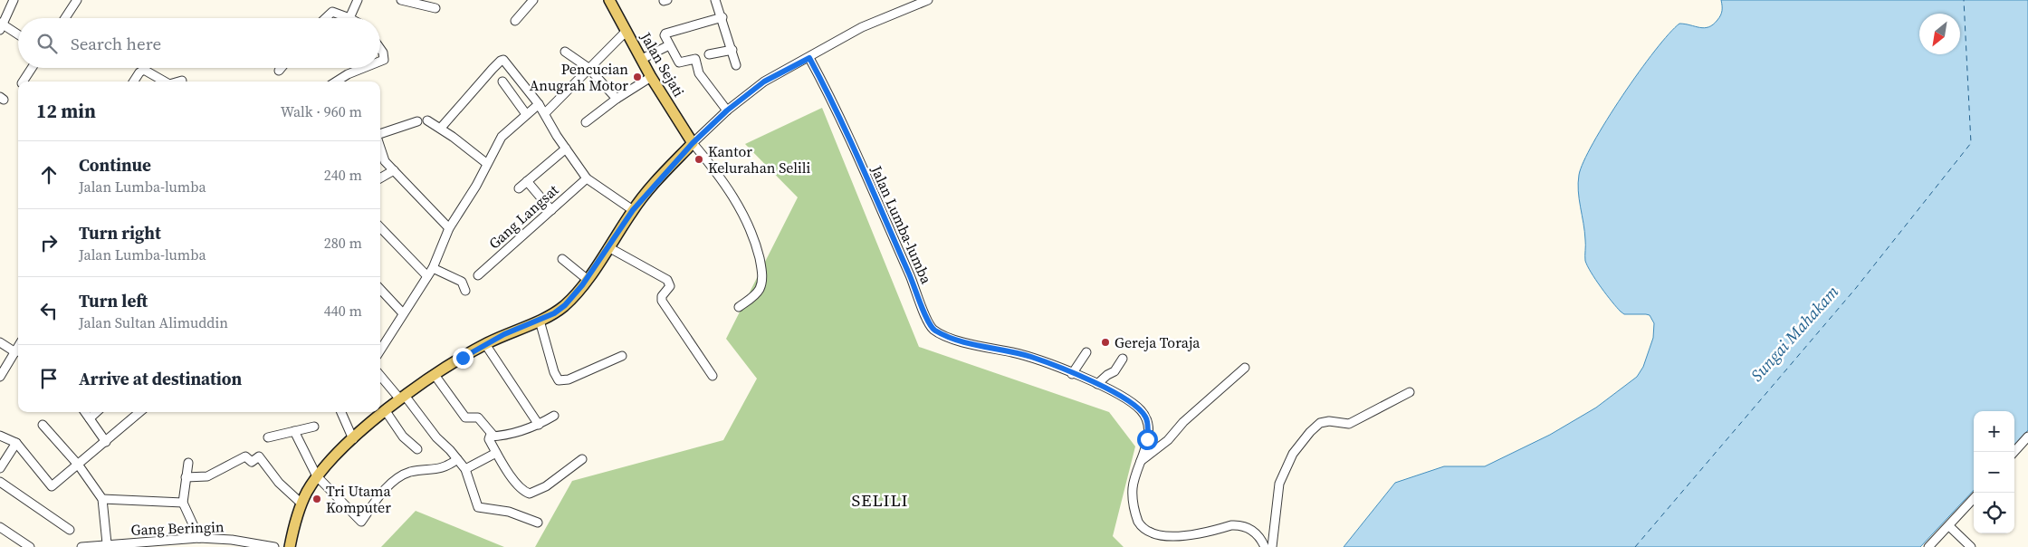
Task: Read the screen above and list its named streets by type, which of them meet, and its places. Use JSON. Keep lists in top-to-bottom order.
{
  "streets": {
    "main road": ["Jalan Sejati"],
    "street": ["Gang Langsat", "Jalan Lumba-lumba", "Gang Beringin"]
  },
  "districts": ["SELILI"],
  "water": ["Sungai Mahakam"],
  "places": [
    "Pencucian Anugrah Motor",
    "Kantor Kelurahan Selili",
    "Gereja Toraja",
    "Tri Utama Komputer"
  ],
  "north": "bottom left",
  "page": {
    "search": "Search here",
    "heading": ["12 min", "Walk · 960 m"],
    "list": [
      ["Continue", "Jalan Lumba-lumba", "240 m"],
      ["Turn right", "Jalan Lumba-lumba", "280 m"],
      ["Turn left", "Jalan Sultan Alimuddin", "440 m"],
      "Arrive at destination"
    ],
    "map_buttons": ["+", "−"]
  }
}
